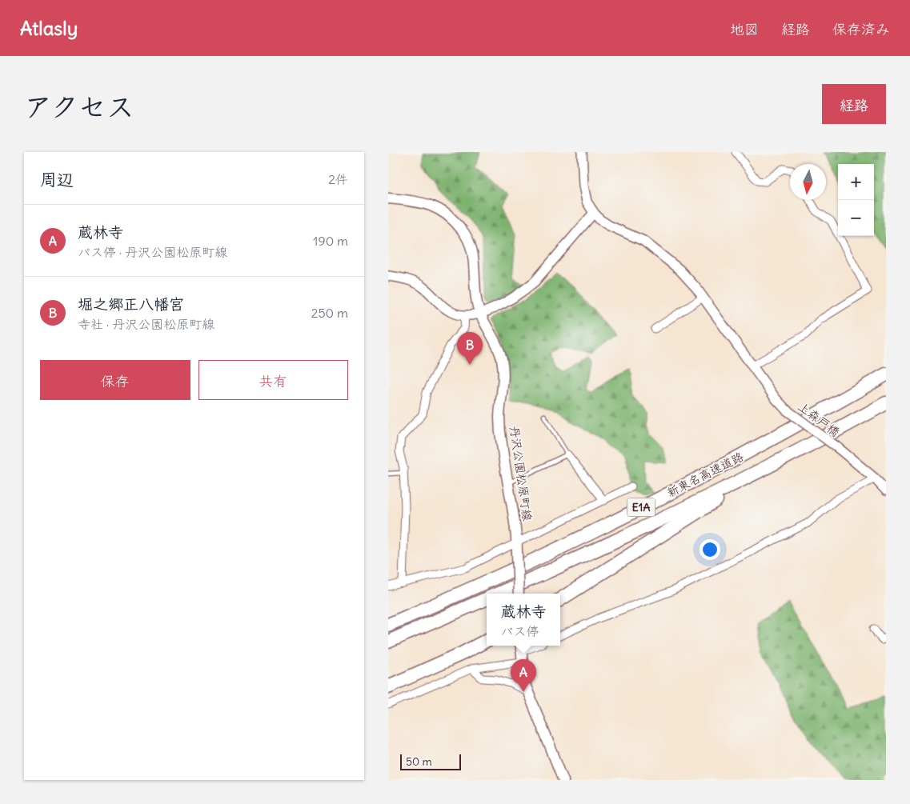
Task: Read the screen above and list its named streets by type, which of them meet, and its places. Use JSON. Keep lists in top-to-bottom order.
{
  "streets": {
    "highway": ["新東名高速道路", "E1A"],
    "main road": ["丹沢公園松原町線"],
    "street": ["上森戸橋"]
  },
  "scale_bar": "50 m",
  "north": "bottom",
  "page": {
    "header": "Atlasly",
    "nav": ["地図", "経路", "保存済み"],
    "title": "アクセス",
    "buttons": [
      "経路",
      ["保存", "共有"]
    ],
    "heading": ["周辺", "2件"],
    "map_buttons": ["+", "−"],
    "list": [
      {
        "mark": "A",
        "name": "蔵林寺",
        "note": "バス停 · 丹沢公園松原町線",
        "value": "190 m"
      },
      {
        "mark": "B",
        "name": "堀之郷正八幡宮",
        "note": "寺社 · 丹沢公園松原町線",
        "value": "250 m"
      }
    ],
    "pins": ["B", "A"],
    "popup": ["蔵林寺", "バス停"],
    "scale": "50 m"
  }
}
